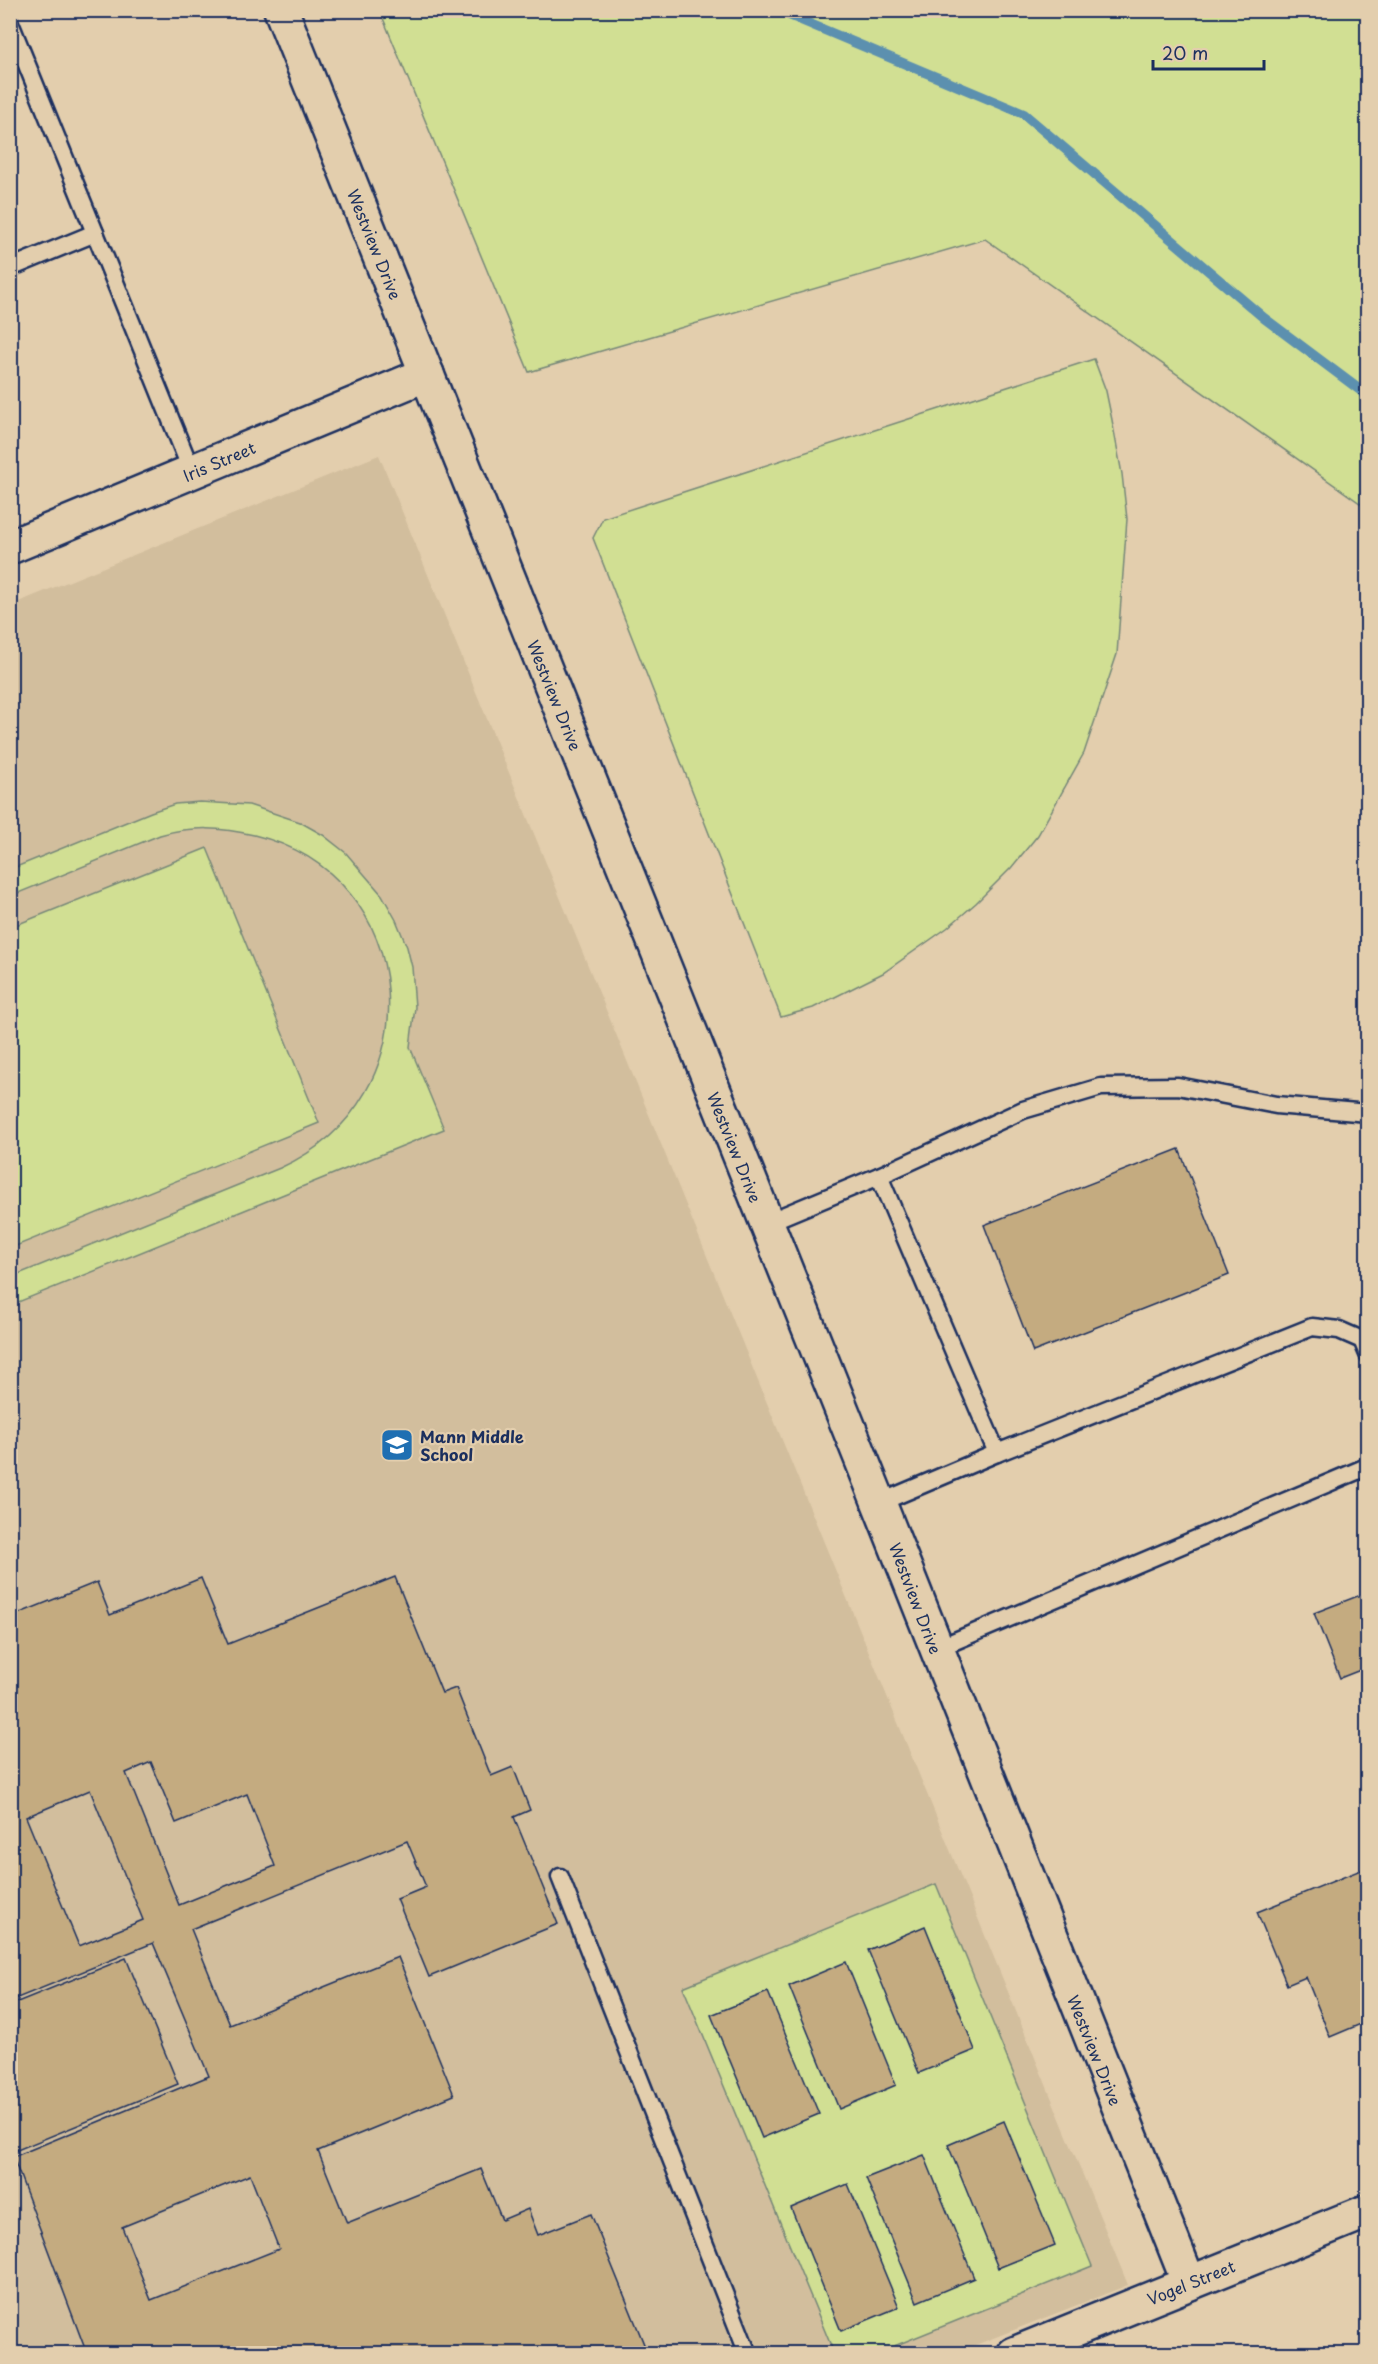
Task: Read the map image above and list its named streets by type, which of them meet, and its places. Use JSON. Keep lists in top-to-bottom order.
{
  "streets": {
    "street": ["Westview Drive", "Iris Street", "Vogel Street"]
  },
  "crossings": [
    ["Westview Drive", "Iris Street"],
    ["Westview Drive", "Vogel Street"]
  ],
  "places": {
    "school or university": ["Mann Middle School"]
  },
  "scale_bar": "20 m"
}
